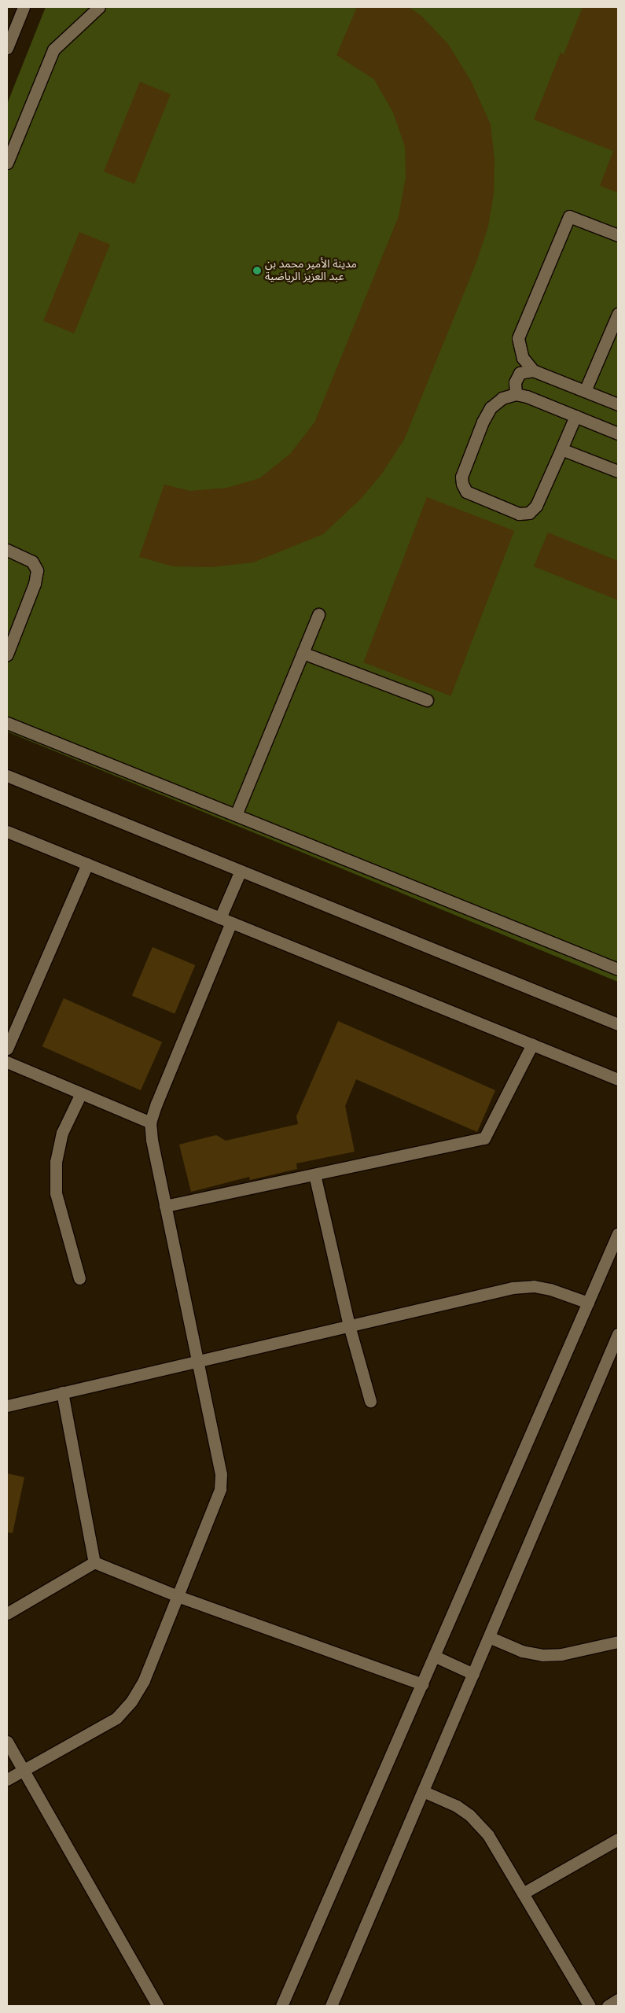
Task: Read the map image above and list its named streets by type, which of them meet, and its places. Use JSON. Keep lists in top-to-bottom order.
{
  "places": ["مدينة الأمير محمد بن عبد العزيز الرياضية"]
}
